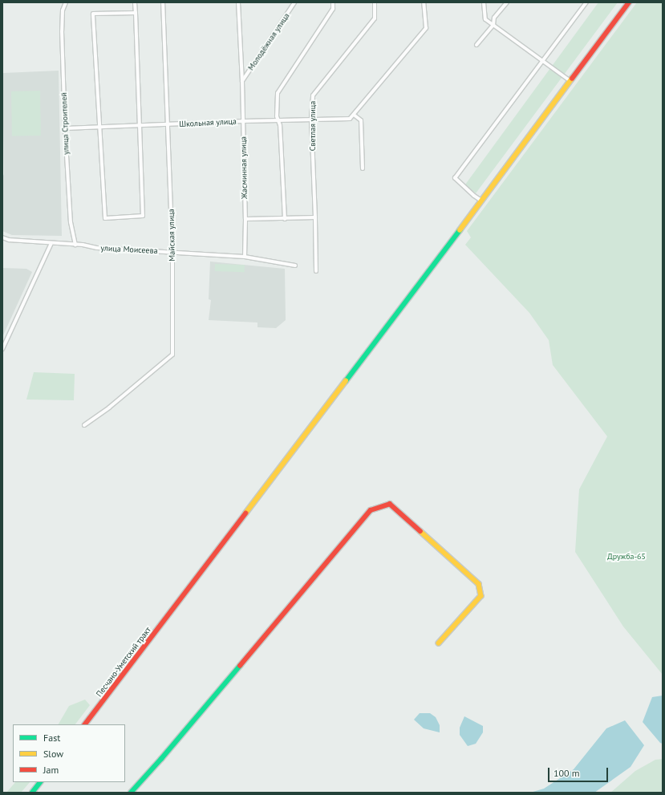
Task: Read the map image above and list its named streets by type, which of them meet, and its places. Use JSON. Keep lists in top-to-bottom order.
{
  "streets": {
    "main road": ["Песчано-Уметский тракт"],
    "street": [
      "Молодёжная улица",
      "Школьная улица",
      "улица Строителей",
      "Светлая улица",
      "Жасминная улица",
      "Майская улица",
      "улица Моисеева"
    ]
  },
  "crossings": [
    ["Молодёжная улица", "Жасминная улица"],
    ["Школьная улица", "улица Строителей"],
    ["Школьная улица", "Светлая улица"],
    ["Школьная улица", "Жасминная улица"],
    ["Школьная улица", "Майская улица"],
    ["улица Строителей", "улица Моисеева"],
    ["Жасминная улица", "улица Моисеева"],
    ["Майская улица", "улица Моисеева"]
  ],
  "parks": ["Дружба-65"],
  "legend": ["Fast", "Slow", "Jam"],
  "scale_bar": "100 m"
}
